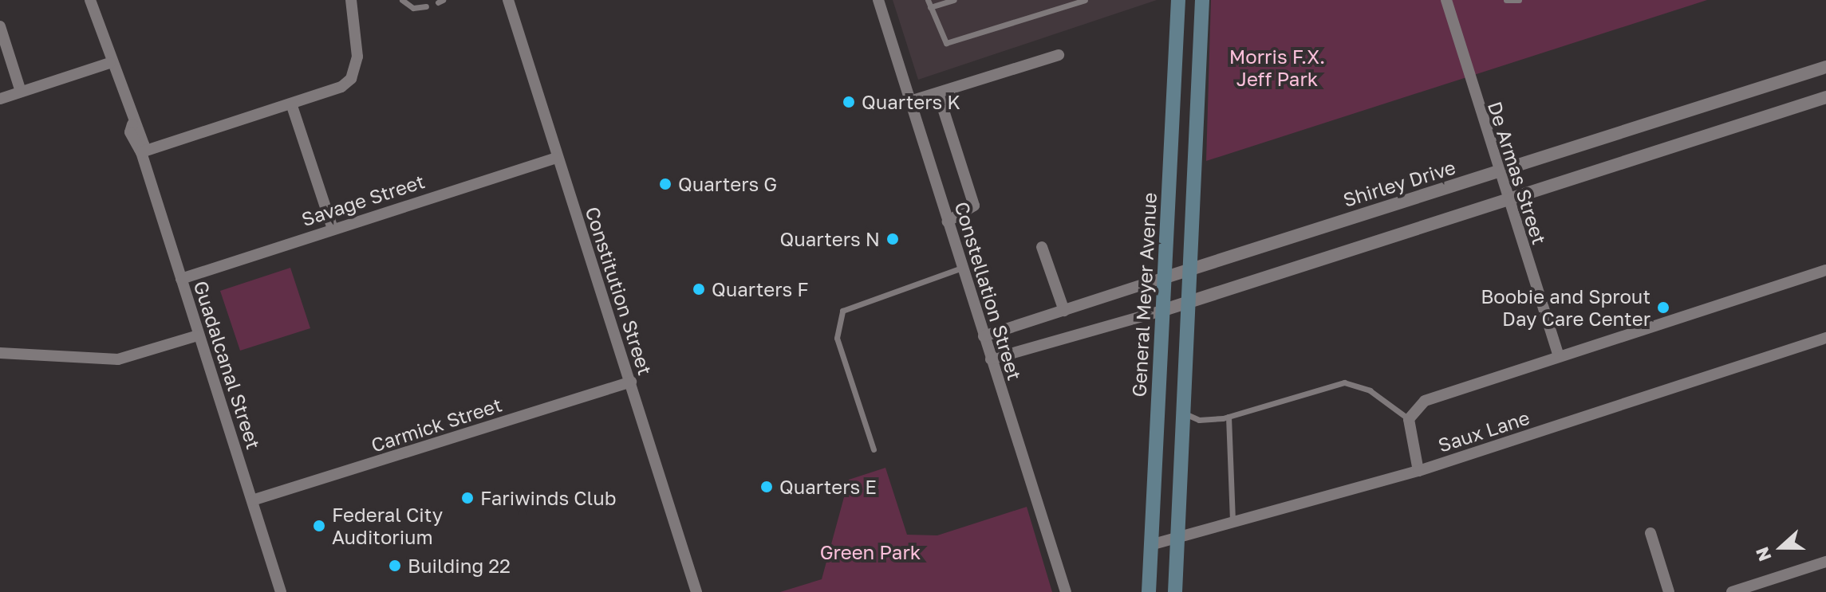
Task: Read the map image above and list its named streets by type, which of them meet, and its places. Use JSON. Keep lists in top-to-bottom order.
{
  "streets": {
    "main road": ["General Meyer Avenue"],
    "street": [
      "De Armas Street",
      "Shirley Drive",
      "Savage Street",
      "Constitution Street",
      "Constellation Street",
      "Guadalcanal Street",
      "Carmick Street",
      "Saux Lane"
    ]
  },
  "crossings": [
    ["De Armas Street", "Shirley Drive"],
    ["Shirley Drive", "Constellation Street"],
    ["Shirley Drive", "General Meyer Avenue"],
    ["Savage Street", "Constitution Street"],
    ["Savage Street", "Guadalcanal Street"],
    ["Constitution Street", "Carmick Street"],
    ["General Meyer Avenue", "Saux Lane"],
    ["Guadalcanal Street", "Carmick Street"]
  ],
  "parks": ["Morris F.X. Jeff Park", "Green Park"],
  "places": [
    "Quarters K",
    "Quarters G",
    "Quarters N",
    "Quarters F",
    "Boobie and Sprout Day Care Center",
    "Quarters E",
    "Fariwinds Club",
    "Federal City Auditorium",
    "Building 22"
  ],
  "north": "left"
}
